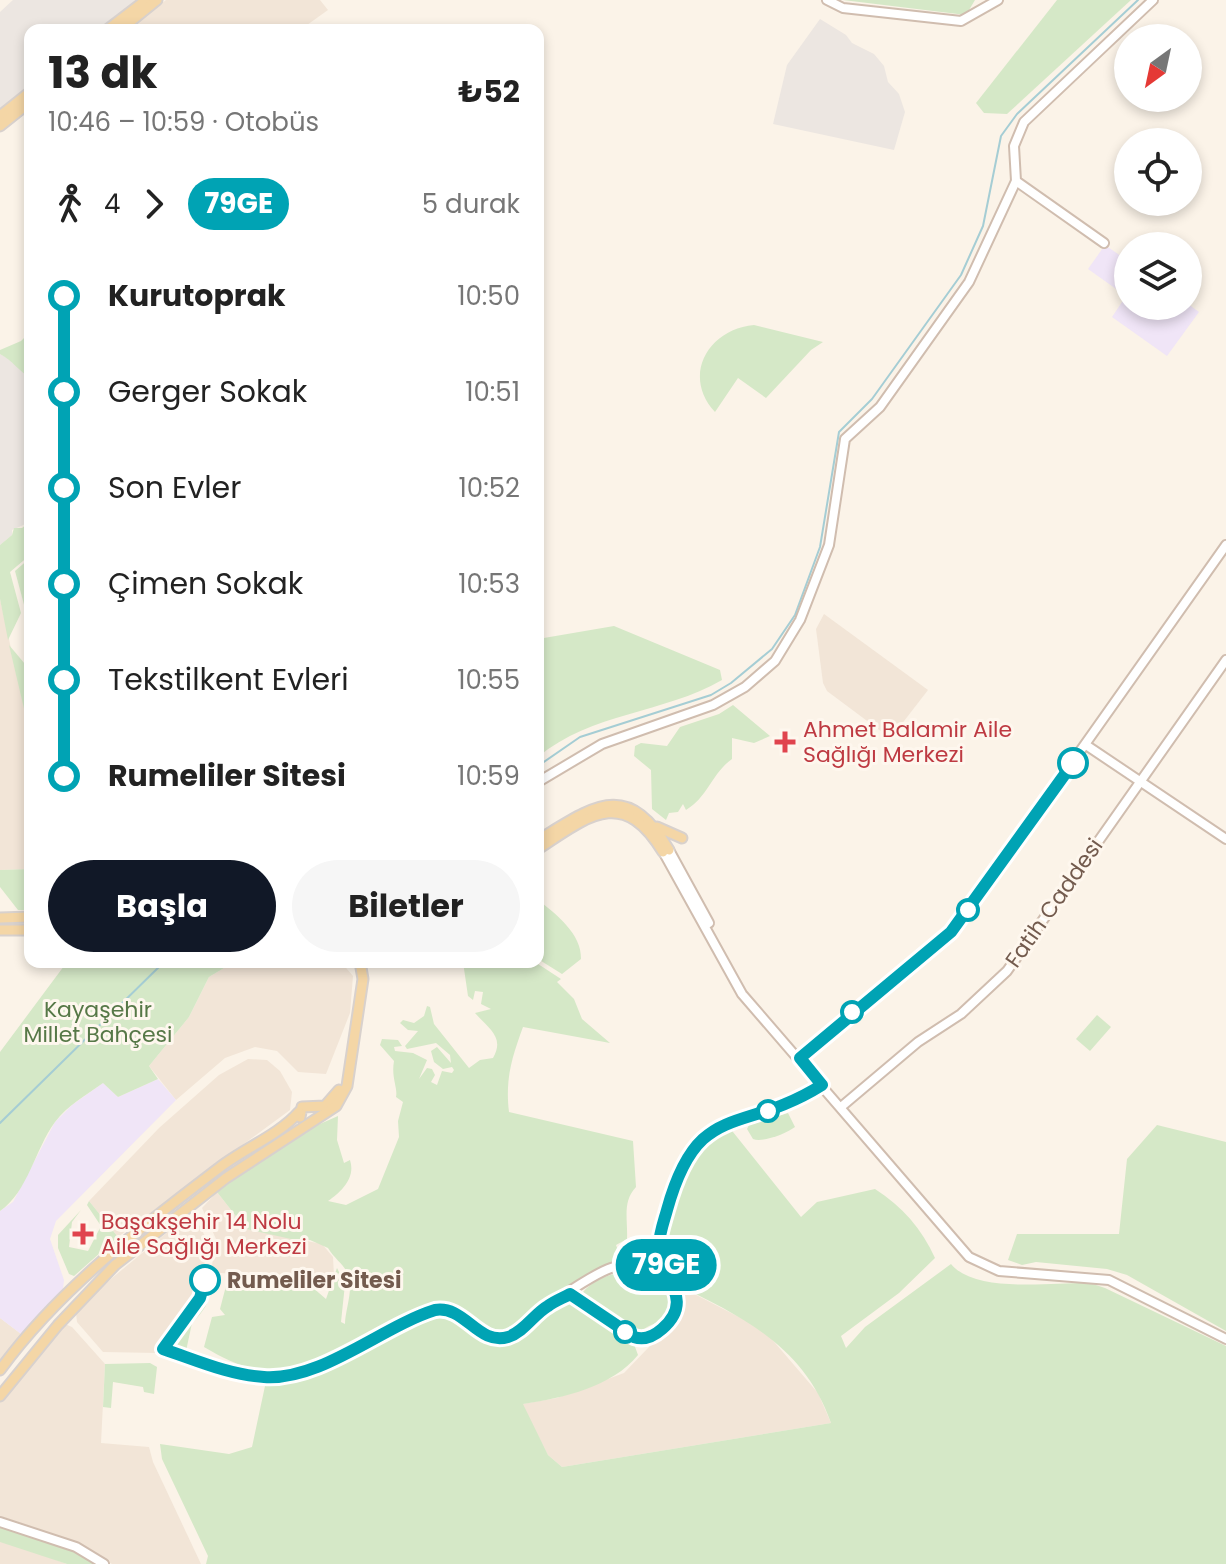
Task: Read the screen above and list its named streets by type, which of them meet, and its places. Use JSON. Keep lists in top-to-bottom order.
{
  "streets": {
    "main road": ["Fatih Caddesi"]
  },
  "parks": ["Kayaşehir Millet Bahçesi"],
  "places": {
    "health": ["Ahmet Balamir Aile Sağlığı Merkezi", "Başakşehir 14 Nolu Aile Sağlığı Merkezi"],
    "other": ["Rumeliler Sitesi"]
  },
  "lines": ["bus line 79GE"],
  "north": "bottom left",
  "page": {
    "on_map": "79GE",
    "heading": ["13 dk", "10:46 – 10:59 · Otobüs", "₺52"],
    "legs": ["4", "79GE", "5 durak"],
    "list": [
      {
        "name": "Kurutoprak",
        "value": "10:50"
      },
      {
        "name": "Gerger Sokak",
        "value": "10:51"
      },
      {
        "name": "Son Evler",
        "value": "10:52"
      },
      {
        "name": "Çimen Sokak",
        "value": "10:53"
      },
      {
        "name": "Tekstilkent Evleri",
        "value": "10:55"
      },
      {
        "name": "Rumeliler Sitesi",
        "value": "10:59"
      }
    ],
    "buttons": ["Başla", "Biletler"]
  }
}
